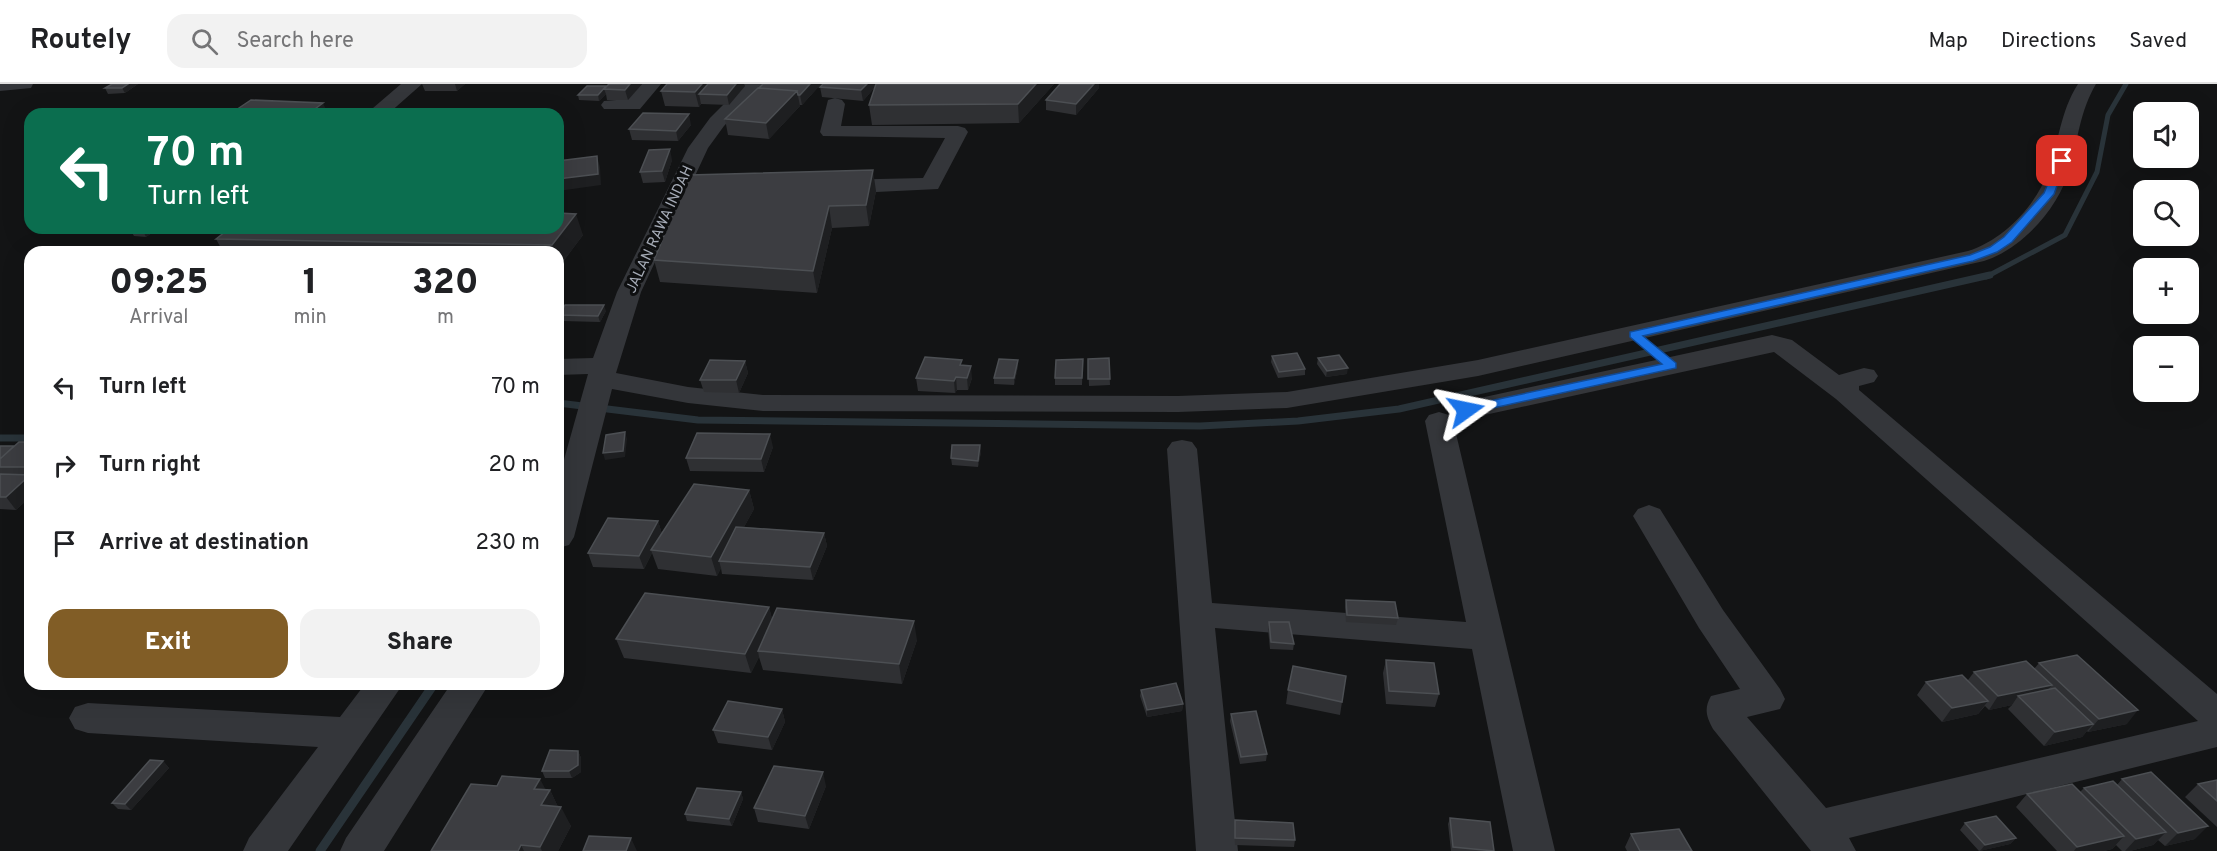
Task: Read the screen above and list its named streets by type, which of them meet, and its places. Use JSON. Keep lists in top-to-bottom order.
{
  "streets": {
    "street": ["JALAN RAWA INDAH"]
  },
  "page": {
    "header": "Routely",
    "search": "Search here",
    "nav": ["Map", "Directions", "Saved"],
    "map_buttons": ["+", "−"],
    "turn": ["70 m", "Turn left"],
    "eta": [
      "09:25",
      "Arrival",
      "1",
      "min",
      "320",
      "m"
    ],
    "list": [
      {
        "name": "Turn left",
        "value": "70 m"
      },
      {
        "name": "Turn right",
        "value": "20 m"
      },
      {
        "name": "Arrive at destination",
        "value": "230 m"
      }
    ],
    "buttons": ["Exit", "Share"]
  }
}
